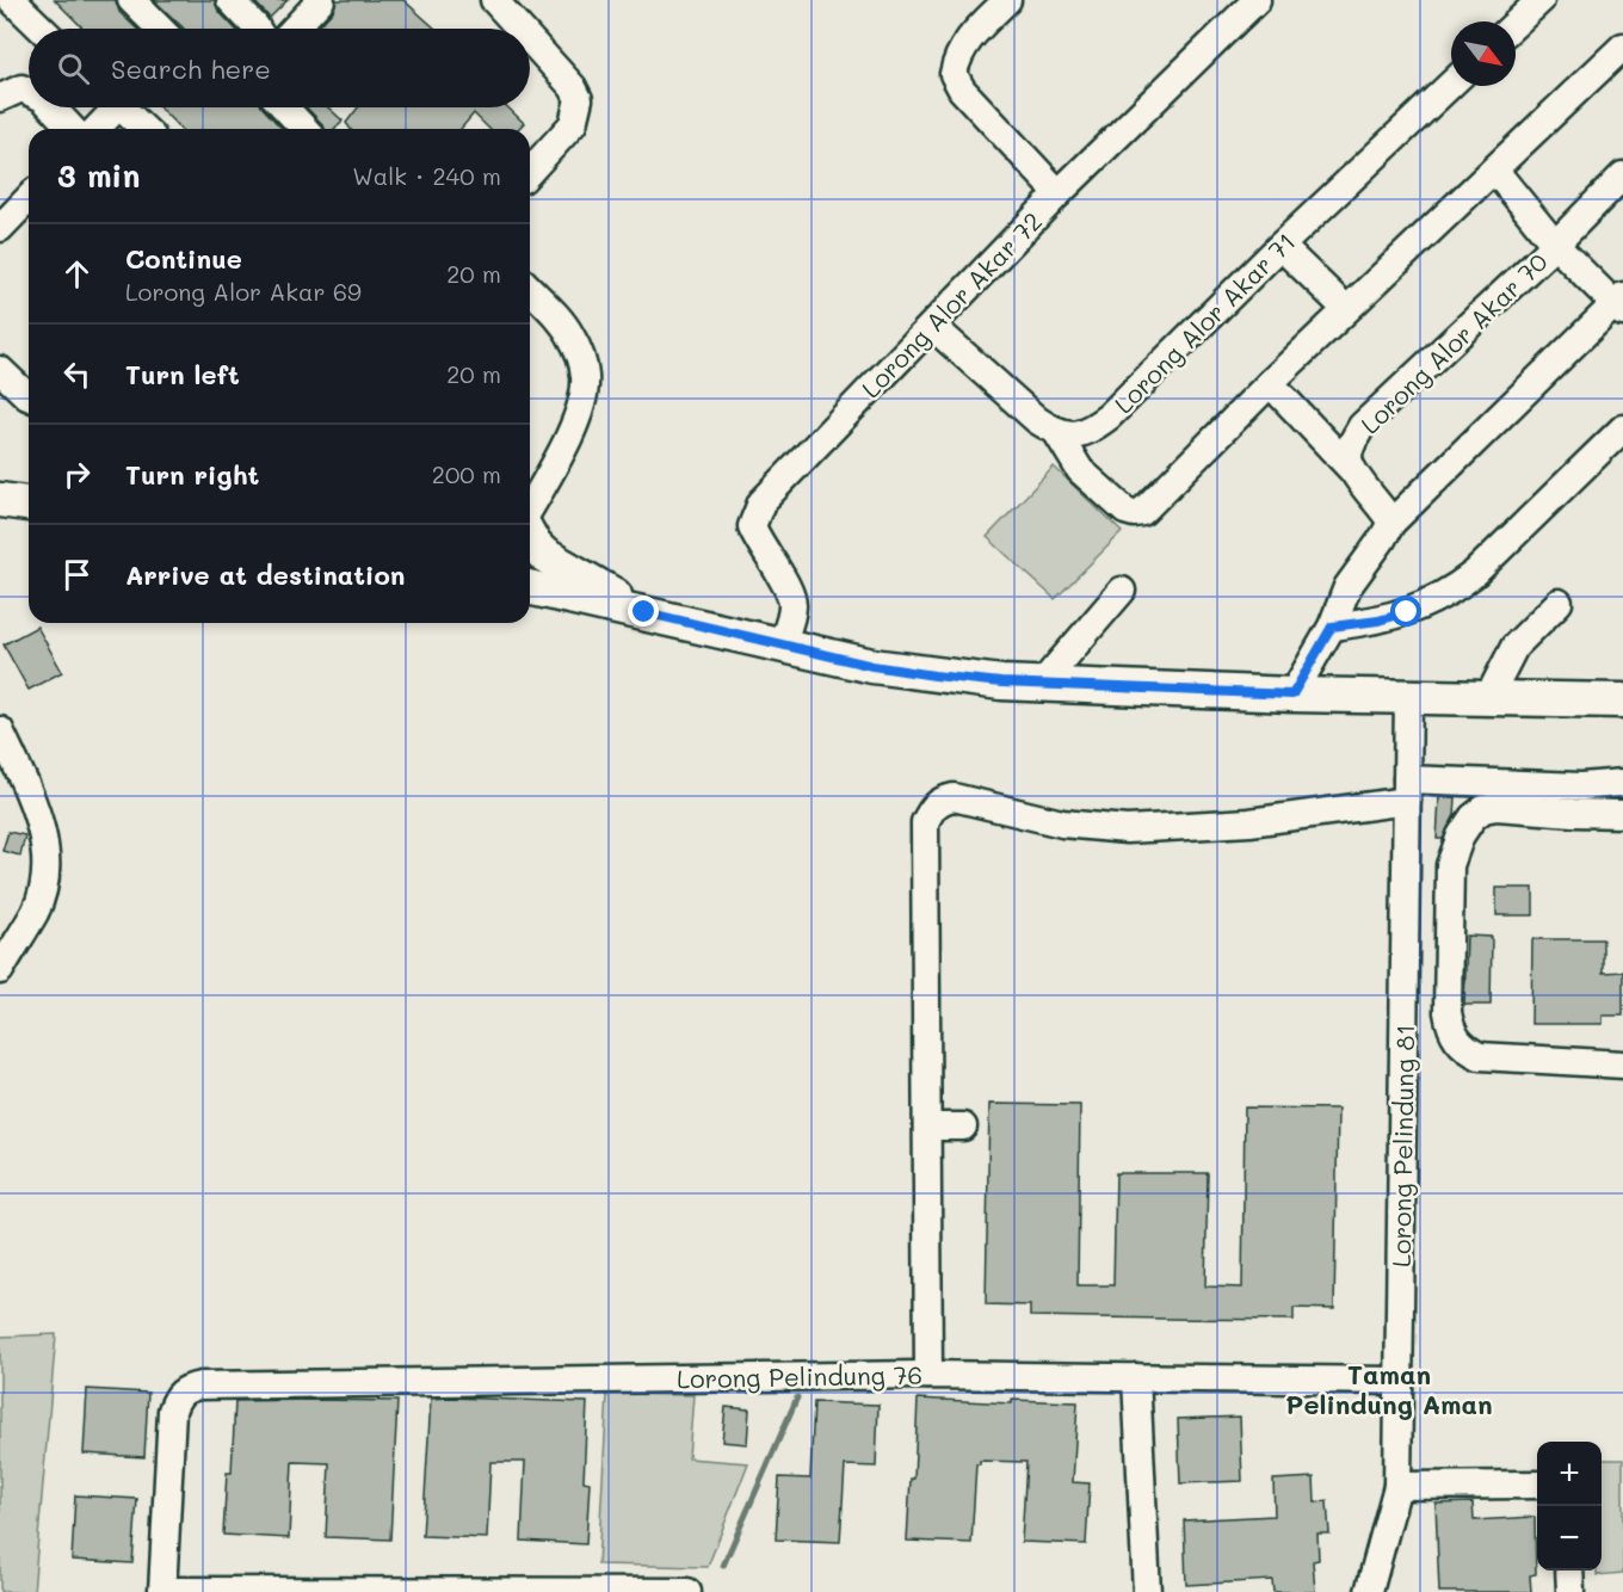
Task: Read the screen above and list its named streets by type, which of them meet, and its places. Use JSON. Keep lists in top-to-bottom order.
{
  "streets": {
    "street": [
      "Lorong Alor Akar 72",
      "Lorong Alor Akar 71",
      "Lorong Alor Akar 70",
      "Lorong Pelindung 81",
      "Lorong Pelindung 76"
    ]
  },
  "crossings": [
    ["Lorong Pelindung 81", "Lorong Pelindung 76"]
  ],
  "districts": ["Taman Pelindung Aman"],
  "north": "bottom right",
  "page": {
    "search": "Search here",
    "heading": ["3 min", "Walk · 240 m"],
    "list": [
      ["Continue", "Lorong Alor Akar 69", "20 m"],
      ["Turn left", "20 m"],
      ["Turn right", "200 m"],
      "Arrive at destination"
    ],
    "map_buttons": ["+", "−"]
  }
}
